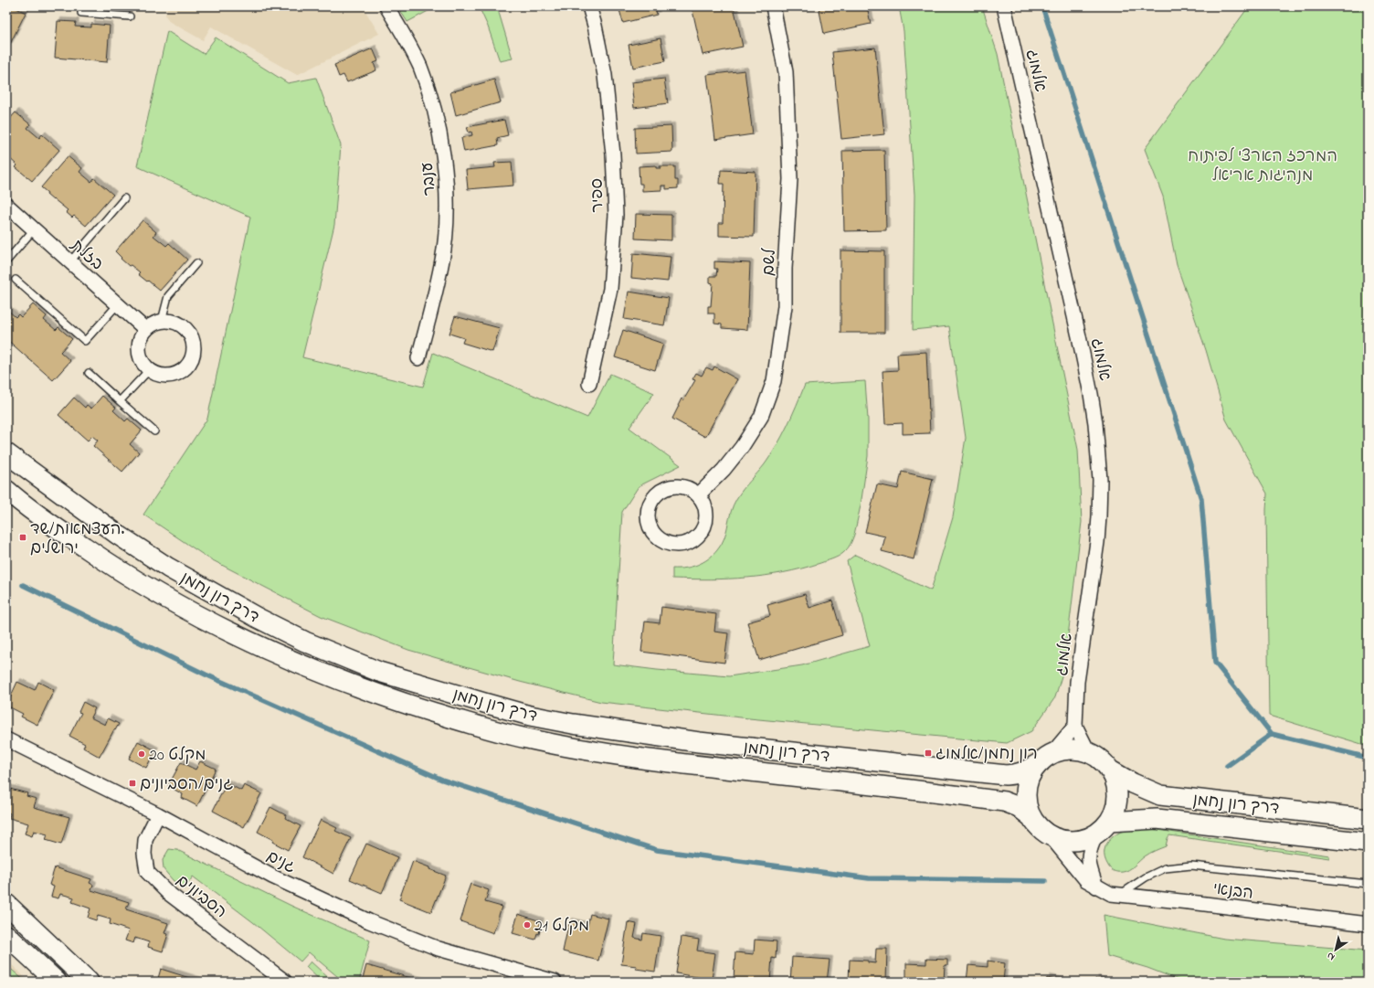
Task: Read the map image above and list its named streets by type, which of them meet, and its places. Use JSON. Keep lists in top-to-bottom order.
{
  "streets": {
    "main road": ["דרך רון נחמן"],
    "street": [
      "אלמוג",
      "ענבר",
      "ספיר",
      "בזלת",
      "לשם",
      "גנים",
      "הבנאי",
      "הסביונים"
    ]
  },
  "crossings": [
    ["דרך רון נחמן", "הבנאי"],
    ["גנים", "הסביונים"]
  ],
  "parks": ["המרכז הארצי לפיתוח מנהיגות אריאל"],
  "places": {
    "transit": ["העצמאות/שד. ירושלים", "רון נחמן/אלמוג", "גנים/הסביונים"],
    "other": ["מקלט 20", "מקלט 21"]
  },
  "north": "bottom left"
}
